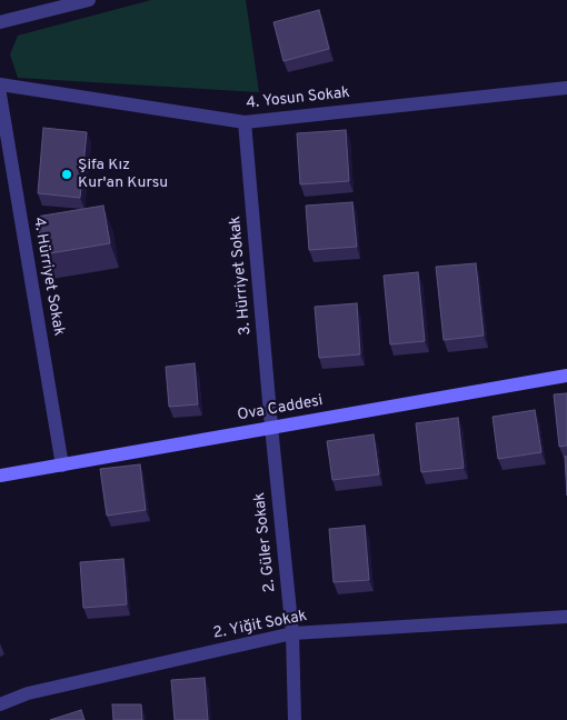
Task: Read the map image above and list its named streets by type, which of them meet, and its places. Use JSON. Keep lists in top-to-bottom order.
{
  "streets": {
    "street": [
      "4. Yosun Sokak",
      "3. Hürriyet Sokak",
      "4. Hürriyet Sokak",
      "Ova Caddesi",
      "2. Güler Sokak",
      "2. Yiğit Sokak"
    ]
  },
  "crossings": [
    ["4. Yosun Sokak", "3. Hürriyet Sokak"],
    ["3. Hürriyet Sokak", "Ova Caddesi"],
    ["3. Hürriyet Sokak", "2. Güler Sokak"],
    ["4. Hürriyet Sokak", "Ova Caddesi"],
    ["Ova Caddesi", "2. Güler Sokak"],
    ["2. Güler Sokak", "2. Yiğit Sokak"]
  ],
  "places": ["Şifa Kız Kur'an Kursu"]
}
